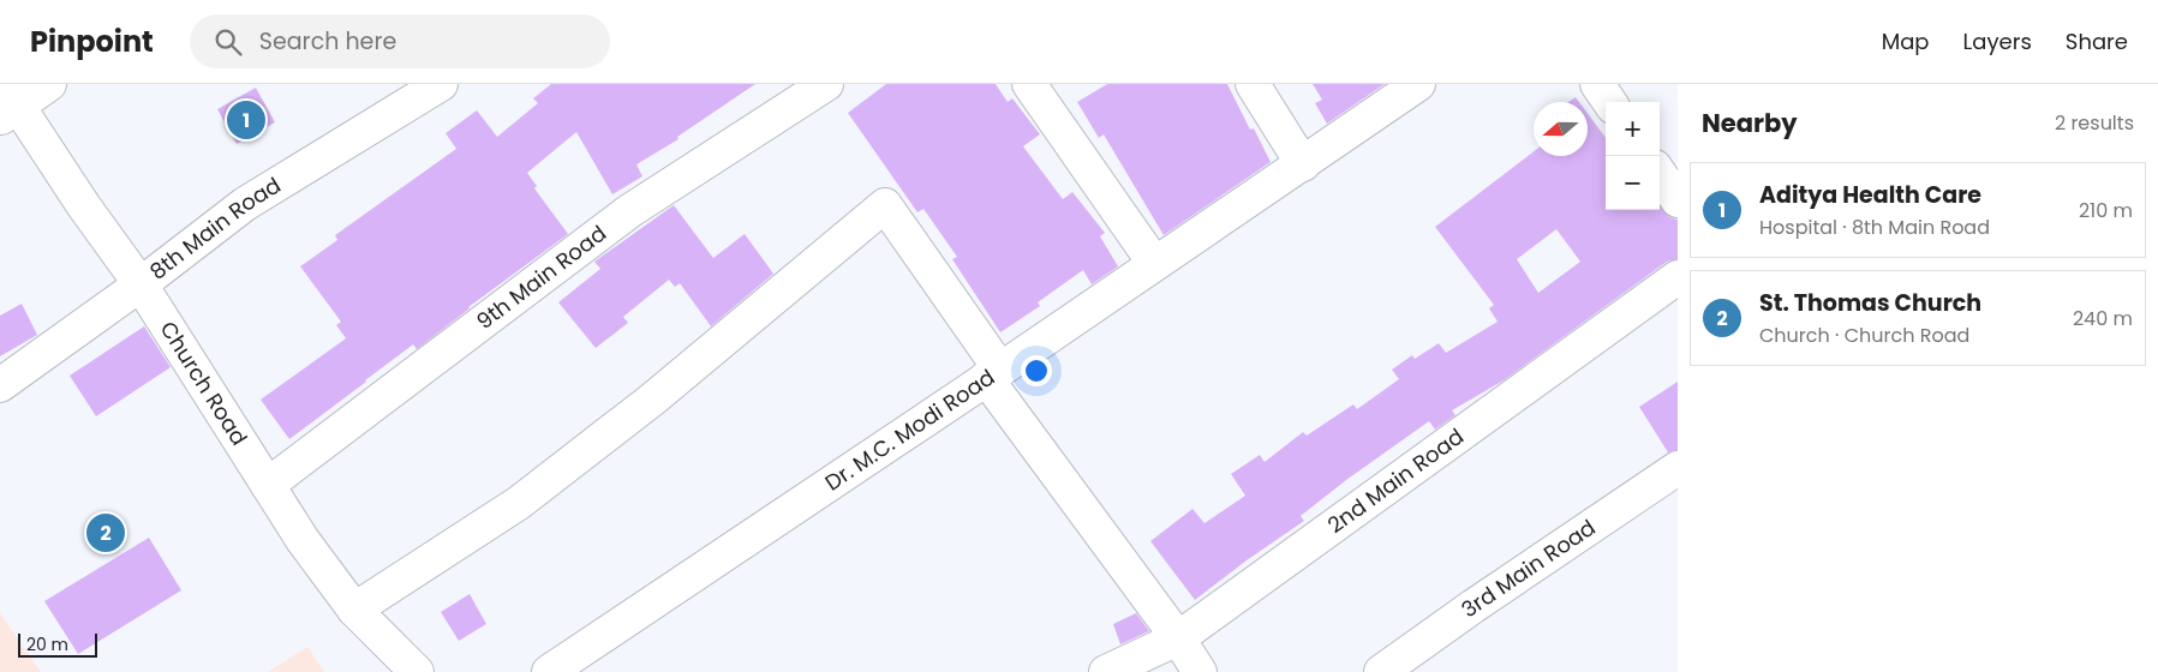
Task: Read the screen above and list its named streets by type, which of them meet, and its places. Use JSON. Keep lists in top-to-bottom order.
{
  "streets": {
    "street": [
      "8th Main Road",
      "9th Main Road",
      "Church Road",
      "Dr. M.C. Modi Road",
      "2nd Main Road",
      "3rd Main Road"
    ]
  },
  "crossings": [
    ["8th Main Road", "Church Road"],
    ["9th Main Road", "Church Road"]
  ],
  "scale_bar": "20 m",
  "north": "left",
  "page": {
    "header": "Pinpoint",
    "search": "Search here",
    "nav": ["Map", "Layers", "Share"],
    "heading": ["Nearby", "2 results"],
    "pins": ["1", "2"],
    "map_buttons": ["+", "−"],
    "list": [
      {
        "mark": "1",
        "name": "Aditya Health Care",
        "note": "Hospital · 8th Main Road",
        "value": "210 m"
      },
      {
        "mark": "2",
        "name": "St. Thomas Church",
        "note": "Church · Church Road",
        "value": "240 m"
      }
    ],
    "scale": "20 m"
  }
}
